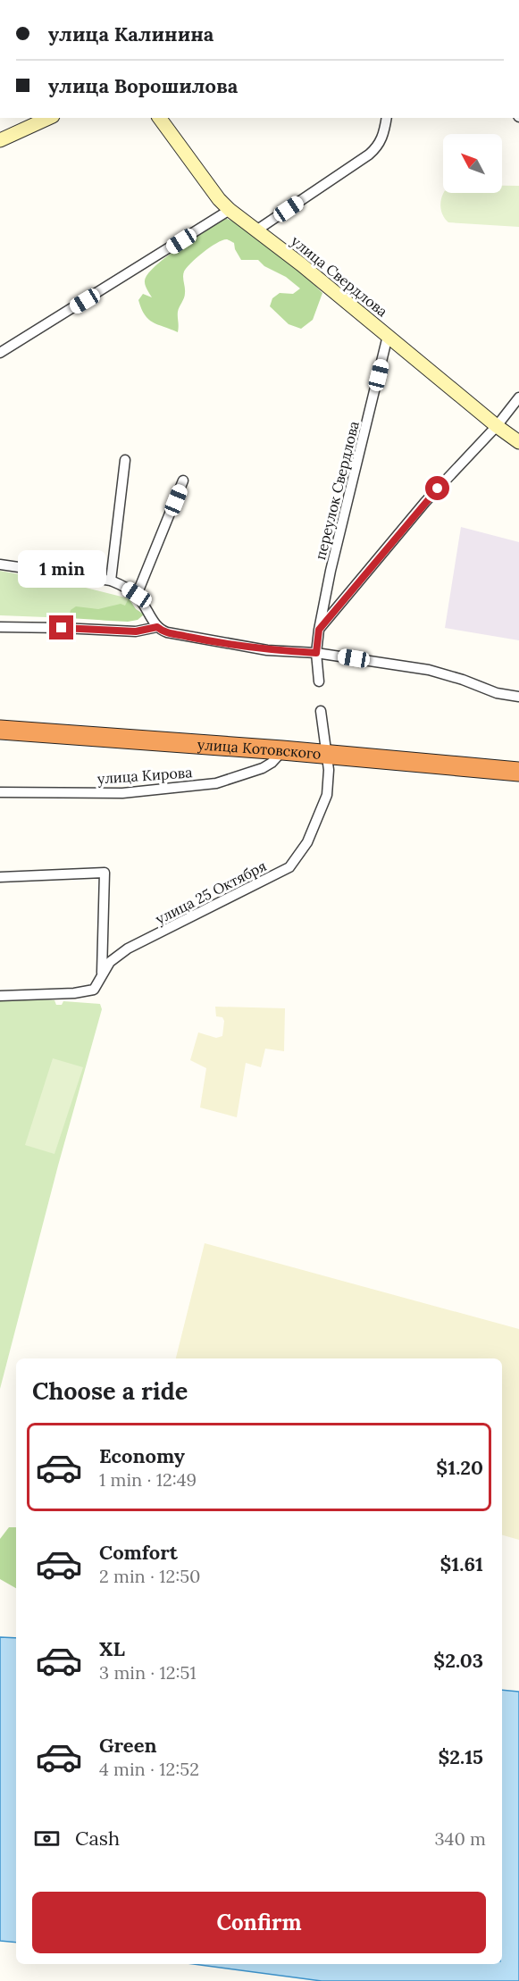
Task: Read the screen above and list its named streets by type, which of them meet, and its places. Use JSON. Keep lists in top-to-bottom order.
{
  "streets": {
    "highway": ["улица Котовского"],
    "street": [
      "улица Свердлова",
      "переулок Свердлова",
      "улица Кирова",
      "улица 25 Октября"
    ]
  },
  "crossings": [
    ["улица Свердлова", "переулок Свердлова"],
    ["улица Котовского", "улица Кирова"],
    ["улица Котовского", "улица 25 Октября"]
  ],
  "north": "top left",
  "page": {
    "banner": ["улица Калинина", "улица Ворошилова"],
    "bubble": "1 min",
    "heading": "Choose a ride",
    "list": [
      {
        "name": "Economy",
        "note": "1 min · 12:49",
        "value": "$1.20"
      },
      {
        "name": "Comfort",
        "note": "2 min · 12:50",
        "value": "$1.61"
      },
      {
        "name": "XL",
        "note": "3 min · 12:51",
        "value": "$2.03"
      },
      {
        "name": "Green",
        "note": "4 min · 12:52",
        "value": "$2.15"
      }
    ],
    "pay": ["Cash", "340 m"],
    "buttons": "Confirm"
  }
}
